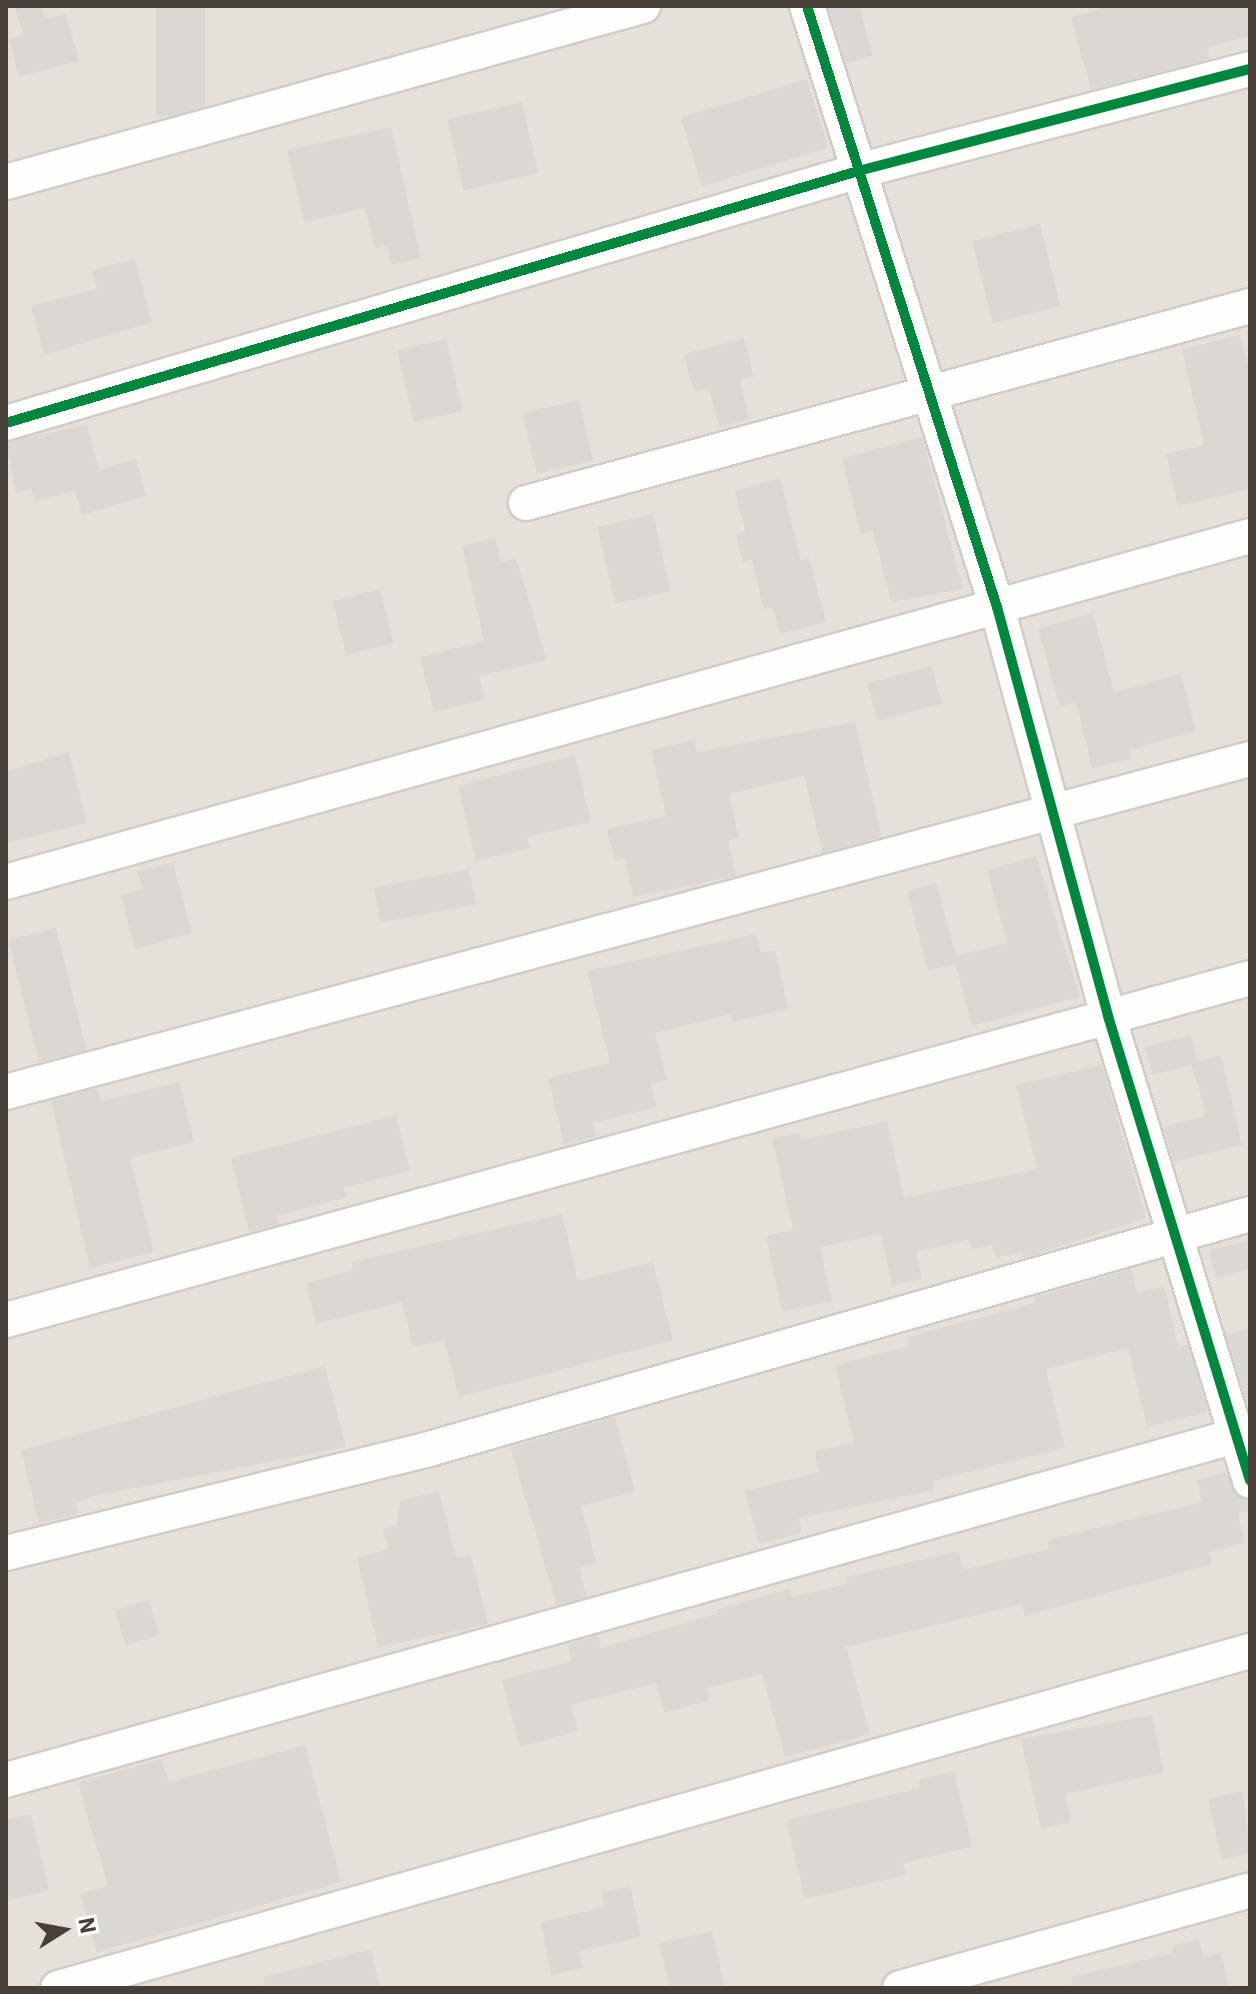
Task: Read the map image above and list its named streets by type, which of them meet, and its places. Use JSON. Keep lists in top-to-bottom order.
{
  "north": "right"
}
